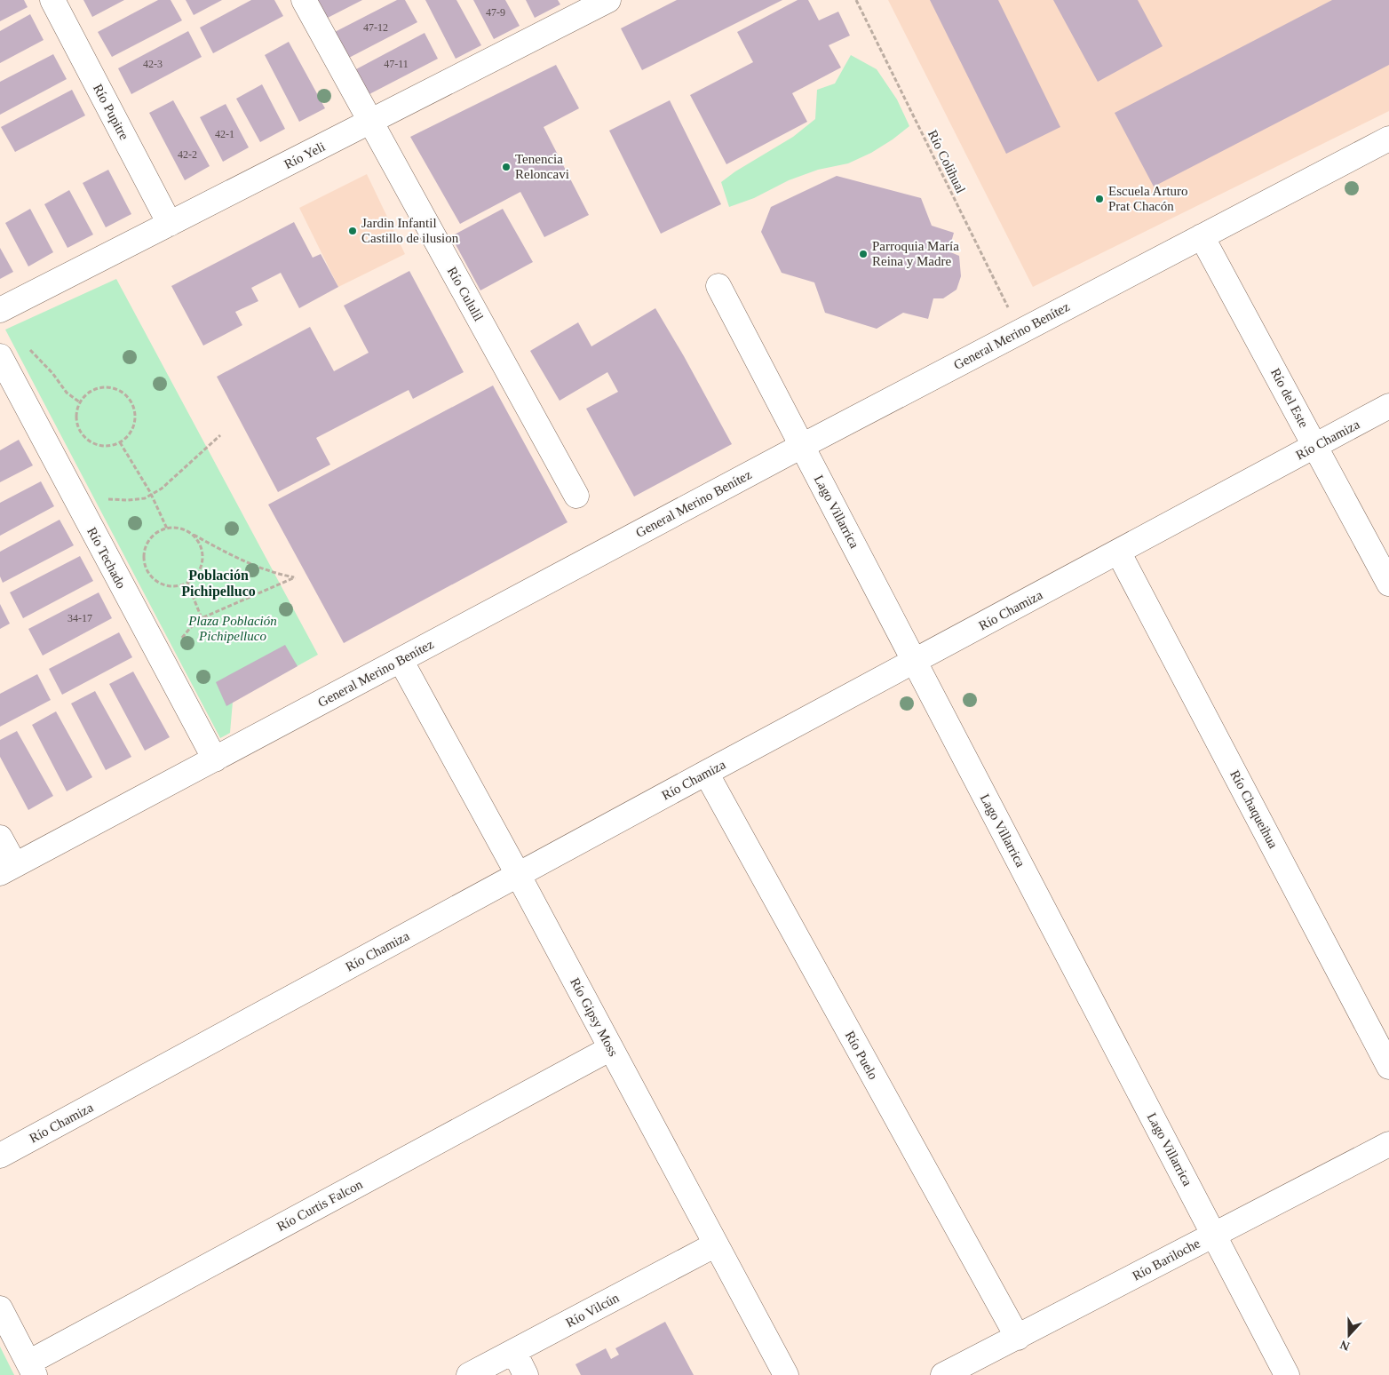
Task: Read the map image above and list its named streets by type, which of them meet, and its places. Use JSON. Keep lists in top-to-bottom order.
{
  "streets": {
    "street": [
      "Río Pupitre",
      "Río Yeli",
      "Río Cululil",
      "General Merino Benítez",
      "Río del Este",
      "Río Chamiza",
      "Lago Villarrica",
      "Río Techado",
      "Río Chaqueihua",
      "Río Gipsy Moss",
      "Río Puelo",
      "Río Curtis Falcon",
      "Río Bariloche",
      "Río Vilcún"
    ],
    "path": ["Río Colihual"]
  },
  "crossings": [
    ["Río Pupitre", "Río Yeli"],
    ["Río Yeli", "Río Cululil"],
    ["Río Colihual", "General Merino Benítez"],
    ["General Merino Benítez", "Río del Este"],
    ["General Merino Benítez", "Lago Villarrica"],
    ["General Merino Benítez", "Río Techado"],
    ["General Merino Benítez", "Río Gipsy Moss"],
    ["Río del Este", "Río Chamiza"],
    ["Río Chamiza", "Lago Villarrica"],
    ["Río Chamiza", "Río Chaqueihua"],
    ["Río Chamiza", "Río Gipsy Moss"],
    ["Río Chamiza", "Río Puelo"],
    ["Lago Villarrica", "Río Bariloche"],
    ["Río Gipsy Moss", "Río Curtis Falcon"],
    ["Río Gipsy Moss", "Río Vilcún"],
    ["Río Puelo", "Río Bariloche"]
  ],
  "districts": ["Población Pichipelluco"],
  "parks": ["Plaza Población Pichipelluco"],
  "places": [
    "Tenencia Reloncavi",
    "Escuela Arturo Prat Chacón",
    "Jardin Infantil Castillo de ilusion",
    "Parroquia María Reina y Madre"
  ],
  "house_numbers": [
    "47-9",
    "47-12",
    "42-3",
    "47-11",
    "42-1",
    "42-2",
    "34-17"
  ],
  "north": "bottom"
}
